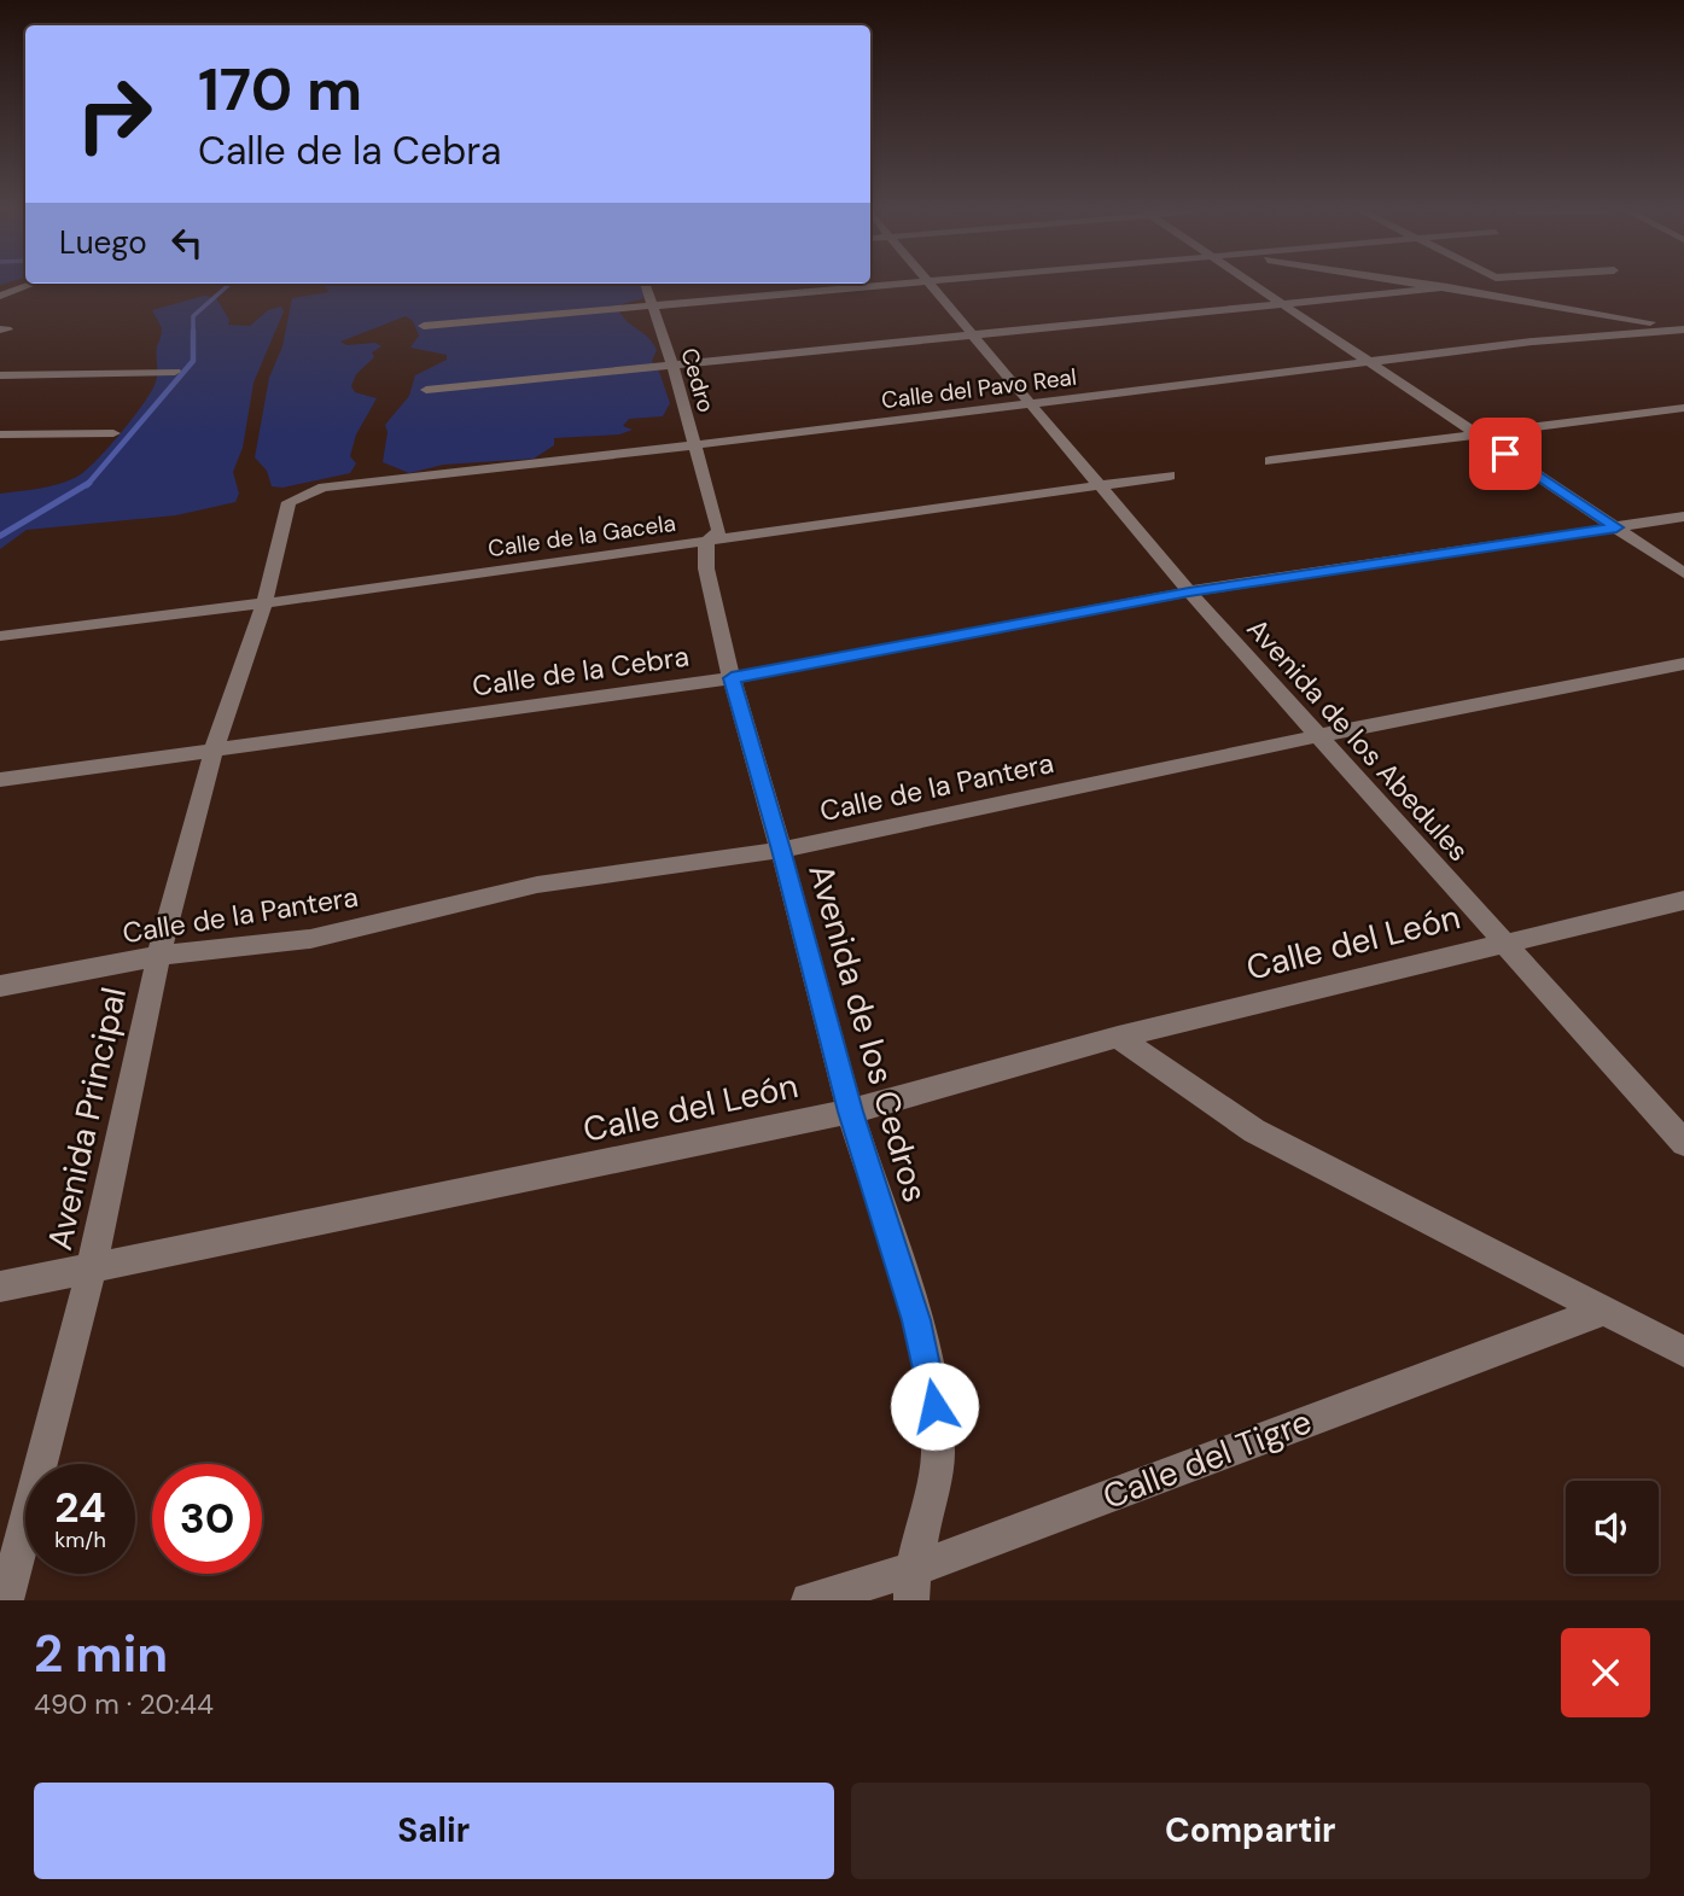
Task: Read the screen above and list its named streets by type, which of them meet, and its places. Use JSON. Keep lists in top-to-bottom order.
{
  "streets": {
    "street": [
      "Cedro",
      "Calle del Pavo Real",
      "Calle de la Gacela",
      "Calle de la Cebra",
      "Avenida de los Abedules",
      "Calle de la Pantera",
      "Calle del León",
      "Avenida de los Cedros",
      "Avenida Principal",
      "Calle del Tigre"
    ]
  },
  "crossings": [
    ["Cedro", "Calle del Pavo Real"],
    ["Cedro", "Avenida de los Cedros"],
    ["Calle del Pavo Real", "Avenida de los Abedules"],
    ["Calle del Pavo Real", "Avenida de los Cedros"],
    ["Calle del Pavo Real", "Avenida Principal"],
    ["Calle de la Gacela", "Avenida de los Abedules"],
    ["Calle de la Gacela", "Avenida de los Cedros"],
    ["Calle de la Gacela", "Avenida Principal"],
    ["Calle de la Cebra", "Avenida de los Abedules"],
    ["Calle de la Cebra", "Avenida de los Cedros"],
    ["Calle de la Cebra", "Avenida Principal"],
    ["Avenida de los Abedules", "Calle de la Pantera"],
    ["Avenida de los Abedules", "Calle del León"],
    ["Calle de la Pantera", "Avenida de los Cedros"],
    ["Calle de la Pantera", "Avenida Principal"],
    ["Calle del León", "Avenida de los Cedros"],
    ["Calle del León", "Avenida Principal"],
    ["Avenida de los Cedros", "Calle del Tigre"]
  ],
  "page": {
    "turn": ["170 m", "Calle de la Cebra"],
    "then": "Luego",
    "speed": "24 km/h",
    "limit": "30",
    "heading": ["2 min", "490 m · 20:44"],
    "buttons": ["Salir", "Compartir"]
  }
}
